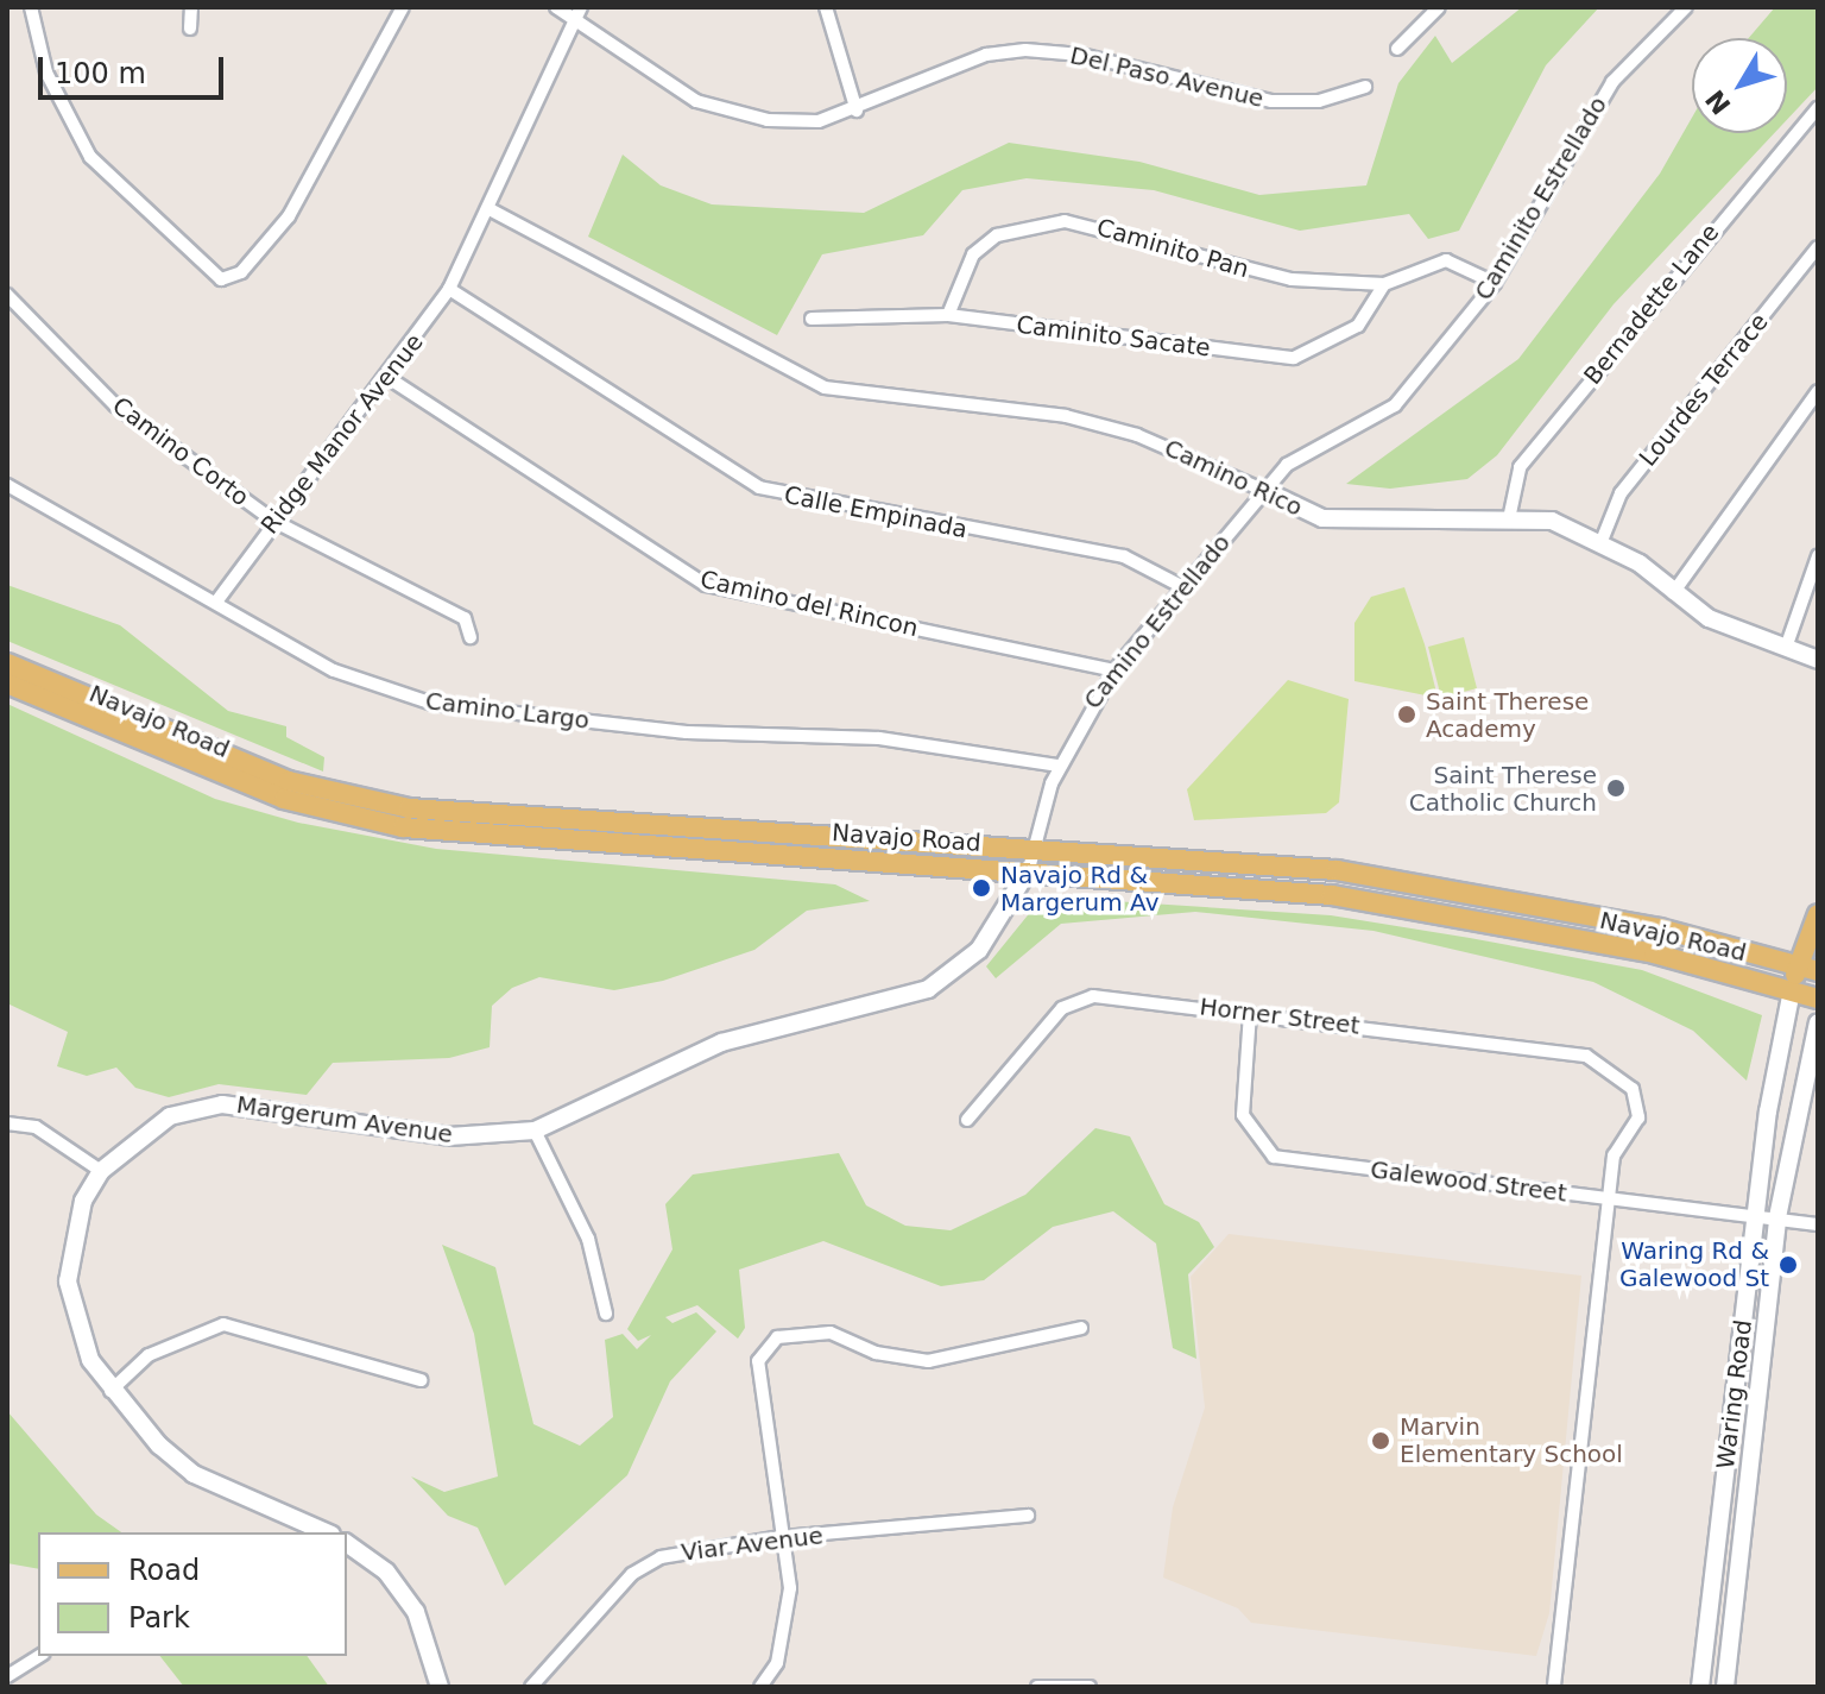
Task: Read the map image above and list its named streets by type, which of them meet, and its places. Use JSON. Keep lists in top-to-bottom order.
{
  "streets": {
    "main road": ["Navajo Road"],
    "street": [
      "Del Paso Avenue",
      "Caminito Estrellado",
      "Caminito Pan",
      "Bernadette Lane",
      "Caminito Sacate",
      "Lourdes Terrace",
      "Ridge Manor Avenue",
      "Camino Corto",
      "Camino Rico",
      "Calle Empinada",
      "Camino del Rincon",
      "Camino Estrellado",
      "Camino Largo",
      "Horner Street",
      "Margerum Avenue",
      "Galewood Street",
      "Waring Road",
      "Viar Avenue"
    ]
  },
  "crossings": [
    ["Del Paso Avenue", "Ridge Manor Avenue"],
    ["Caminito Estrellado", "Caminito Pan"],
    ["Caminito Estrellado", "Camino Rico"],
    ["Caminito Estrellado", "Camino Estrellado"],
    ["Caminito Pan", "Caminito Sacate"],
    ["Bernadette Lane", "Camino Rico"],
    ["Lourdes Terrace", "Camino Rico"],
    ["Ridge Manor Avenue", "Camino Corto"],
    ["Ridge Manor Avenue", "Camino Rico"],
    ["Ridge Manor Avenue", "Calle Empinada"],
    ["Ridge Manor Avenue", "Camino del Rincon"],
    ["Ridge Manor Avenue", "Camino Largo"],
    ["Camino Rico", "Camino Estrellado"],
    ["Calle Empinada", "Camino Estrellado"],
    ["Camino del Rincon", "Camino Estrellado"],
    ["Camino Estrellado", "Camino Largo"],
    ["Camino Estrellado", "Navajo Road"],
    ["Camino Estrellado", "Margerum Avenue"],
    ["Navajo Road", "Margerum Avenue"],
    ["Navajo Road", "Waring Road"],
    ["Horner Street", "Galewood Street"],
    ["Galewood Street", "Waring Road"]
  ],
  "places": [
    "Saint Therese Academy",
    "Saint Therese Catholic Church",
    "Navajo Rd & Margerum Av",
    "Waring Rd & Galewood St",
    "Marvin Elementary School"
  ],
  "legend": ["Road", "Park"],
  "scale_bar": "100 m",
  "north": "bottom left"
}
